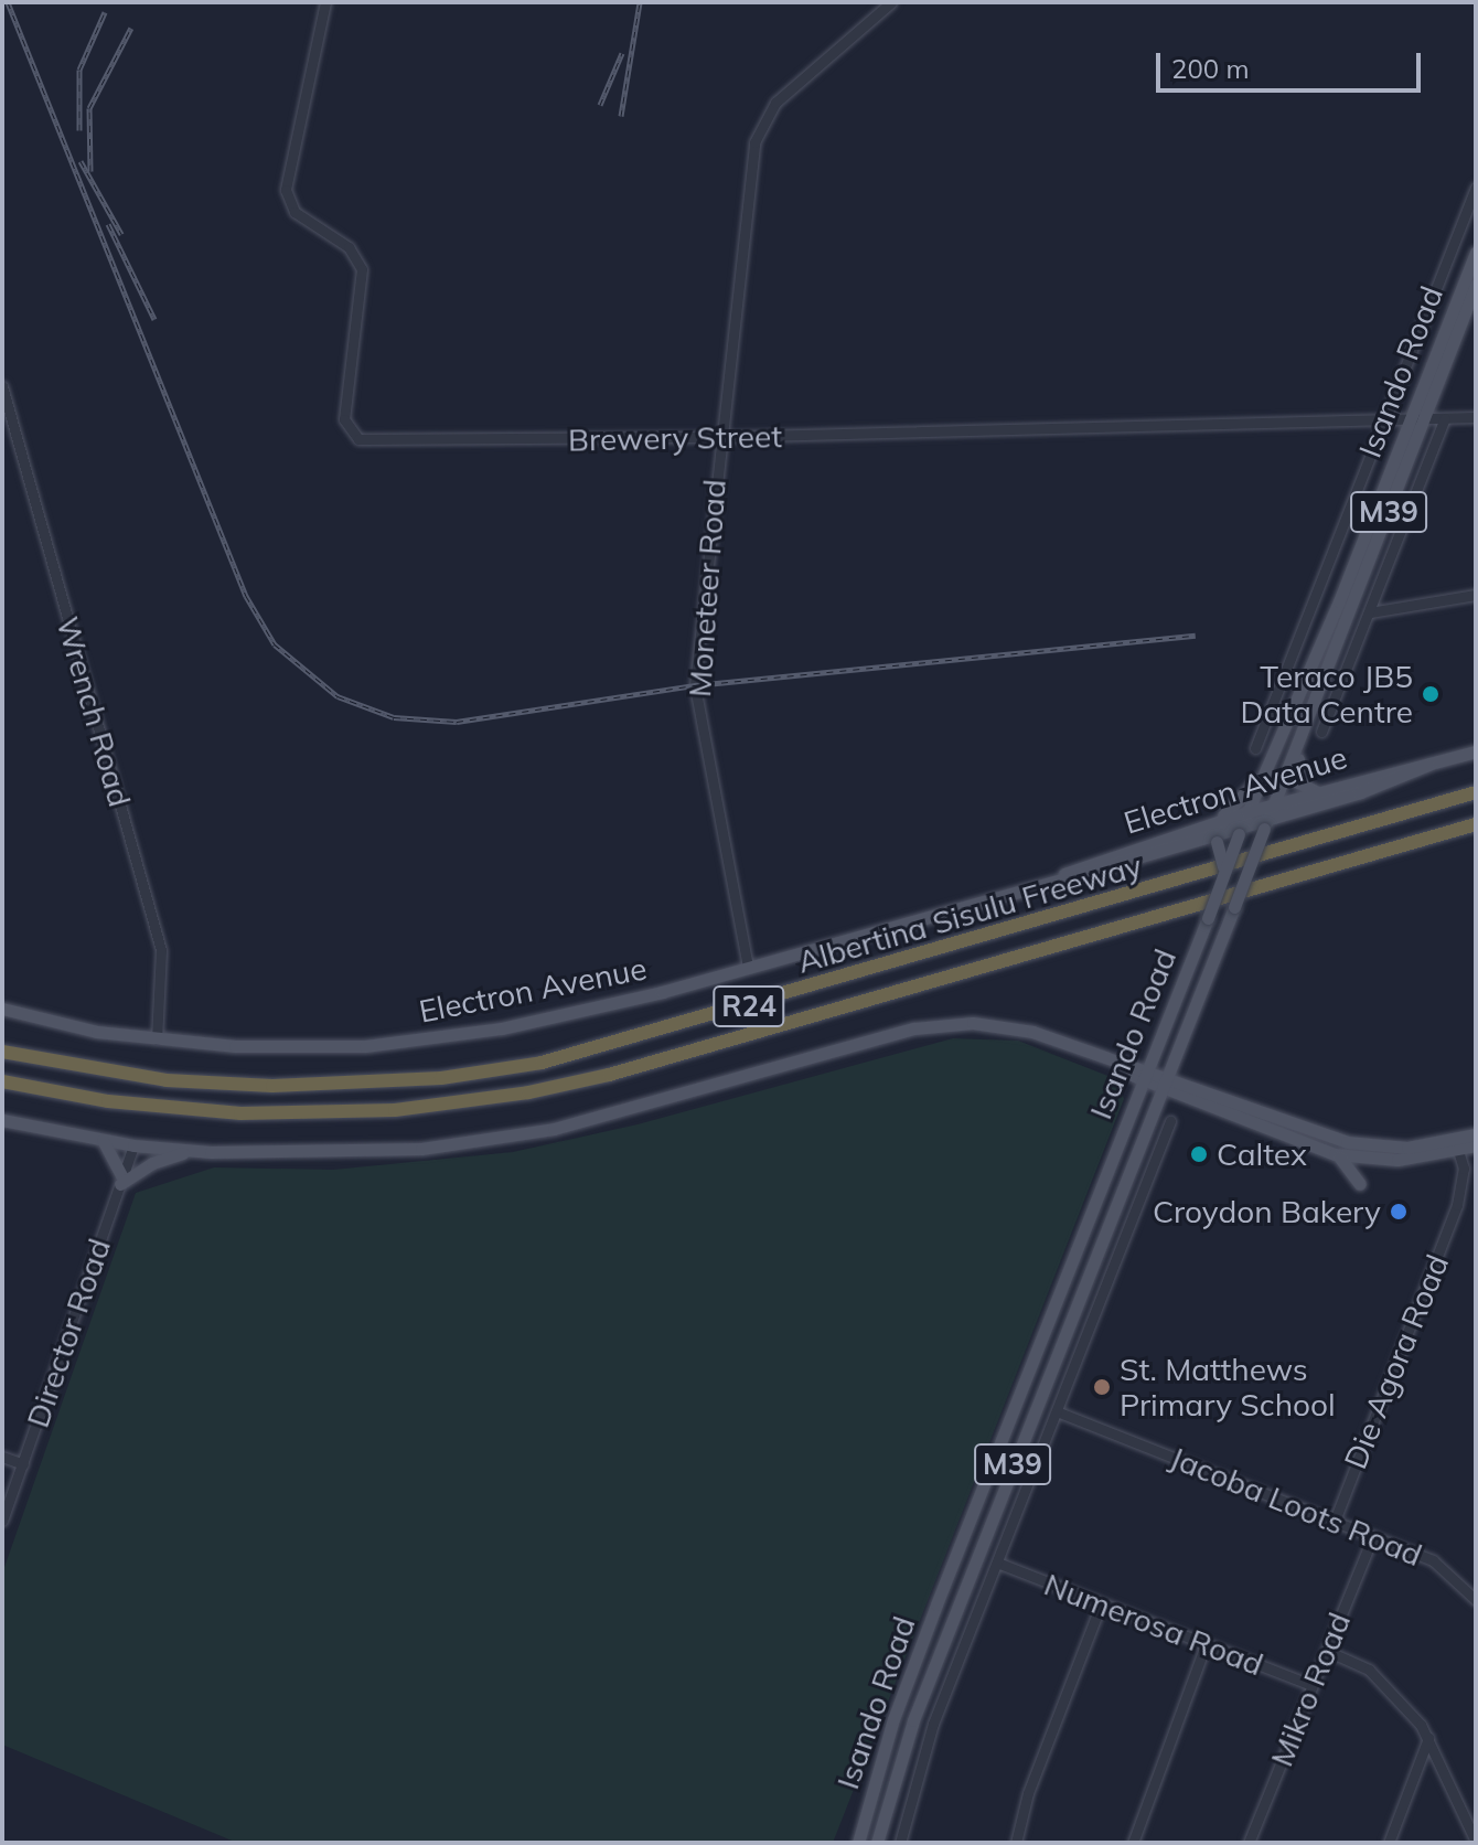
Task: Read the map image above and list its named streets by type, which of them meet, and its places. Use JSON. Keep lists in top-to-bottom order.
{
  "streets": {
    "highway": ["Albertina Sisulu Freeway", "R24"],
    "main road": ["Isando Road", "M39", "Electron Avenue"],
    "street": [
      "Brewery Street",
      "Moneteer Road",
      "Wrench Road",
      "Director Road",
      "Die Agora Road",
      "Jacoba Loots Road",
      "Numerosa Road",
      "Mikro Road"
    ]
  },
  "crossings": [
    ["Isando Road", "Brewery Street"],
    ["Isando Road", "Electron Avenue"],
    ["Isando Road", "Jacoba Loots Road"],
    ["Isando Road", "Numerosa Road"],
    ["Brewery Street", "Moneteer Road"],
    ["Moneteer Road", "Electron Avenue"],
    ["Wrench Road", "Electron Avenue"],
    ["Die Agora Road", "Jacoba Loots Road"],
    ["Jacoba Loots Road", "Mikro Road"],
    ["Numerosa Road", "Mikro Road"]
  ],
  "places": [
    "Teraco JB5 Data Centre",
    "Caltex",
    "Croydon Bakery",
    "St. Matthews Primary School"
  ],
  "scale_bar": "200 m"
}
